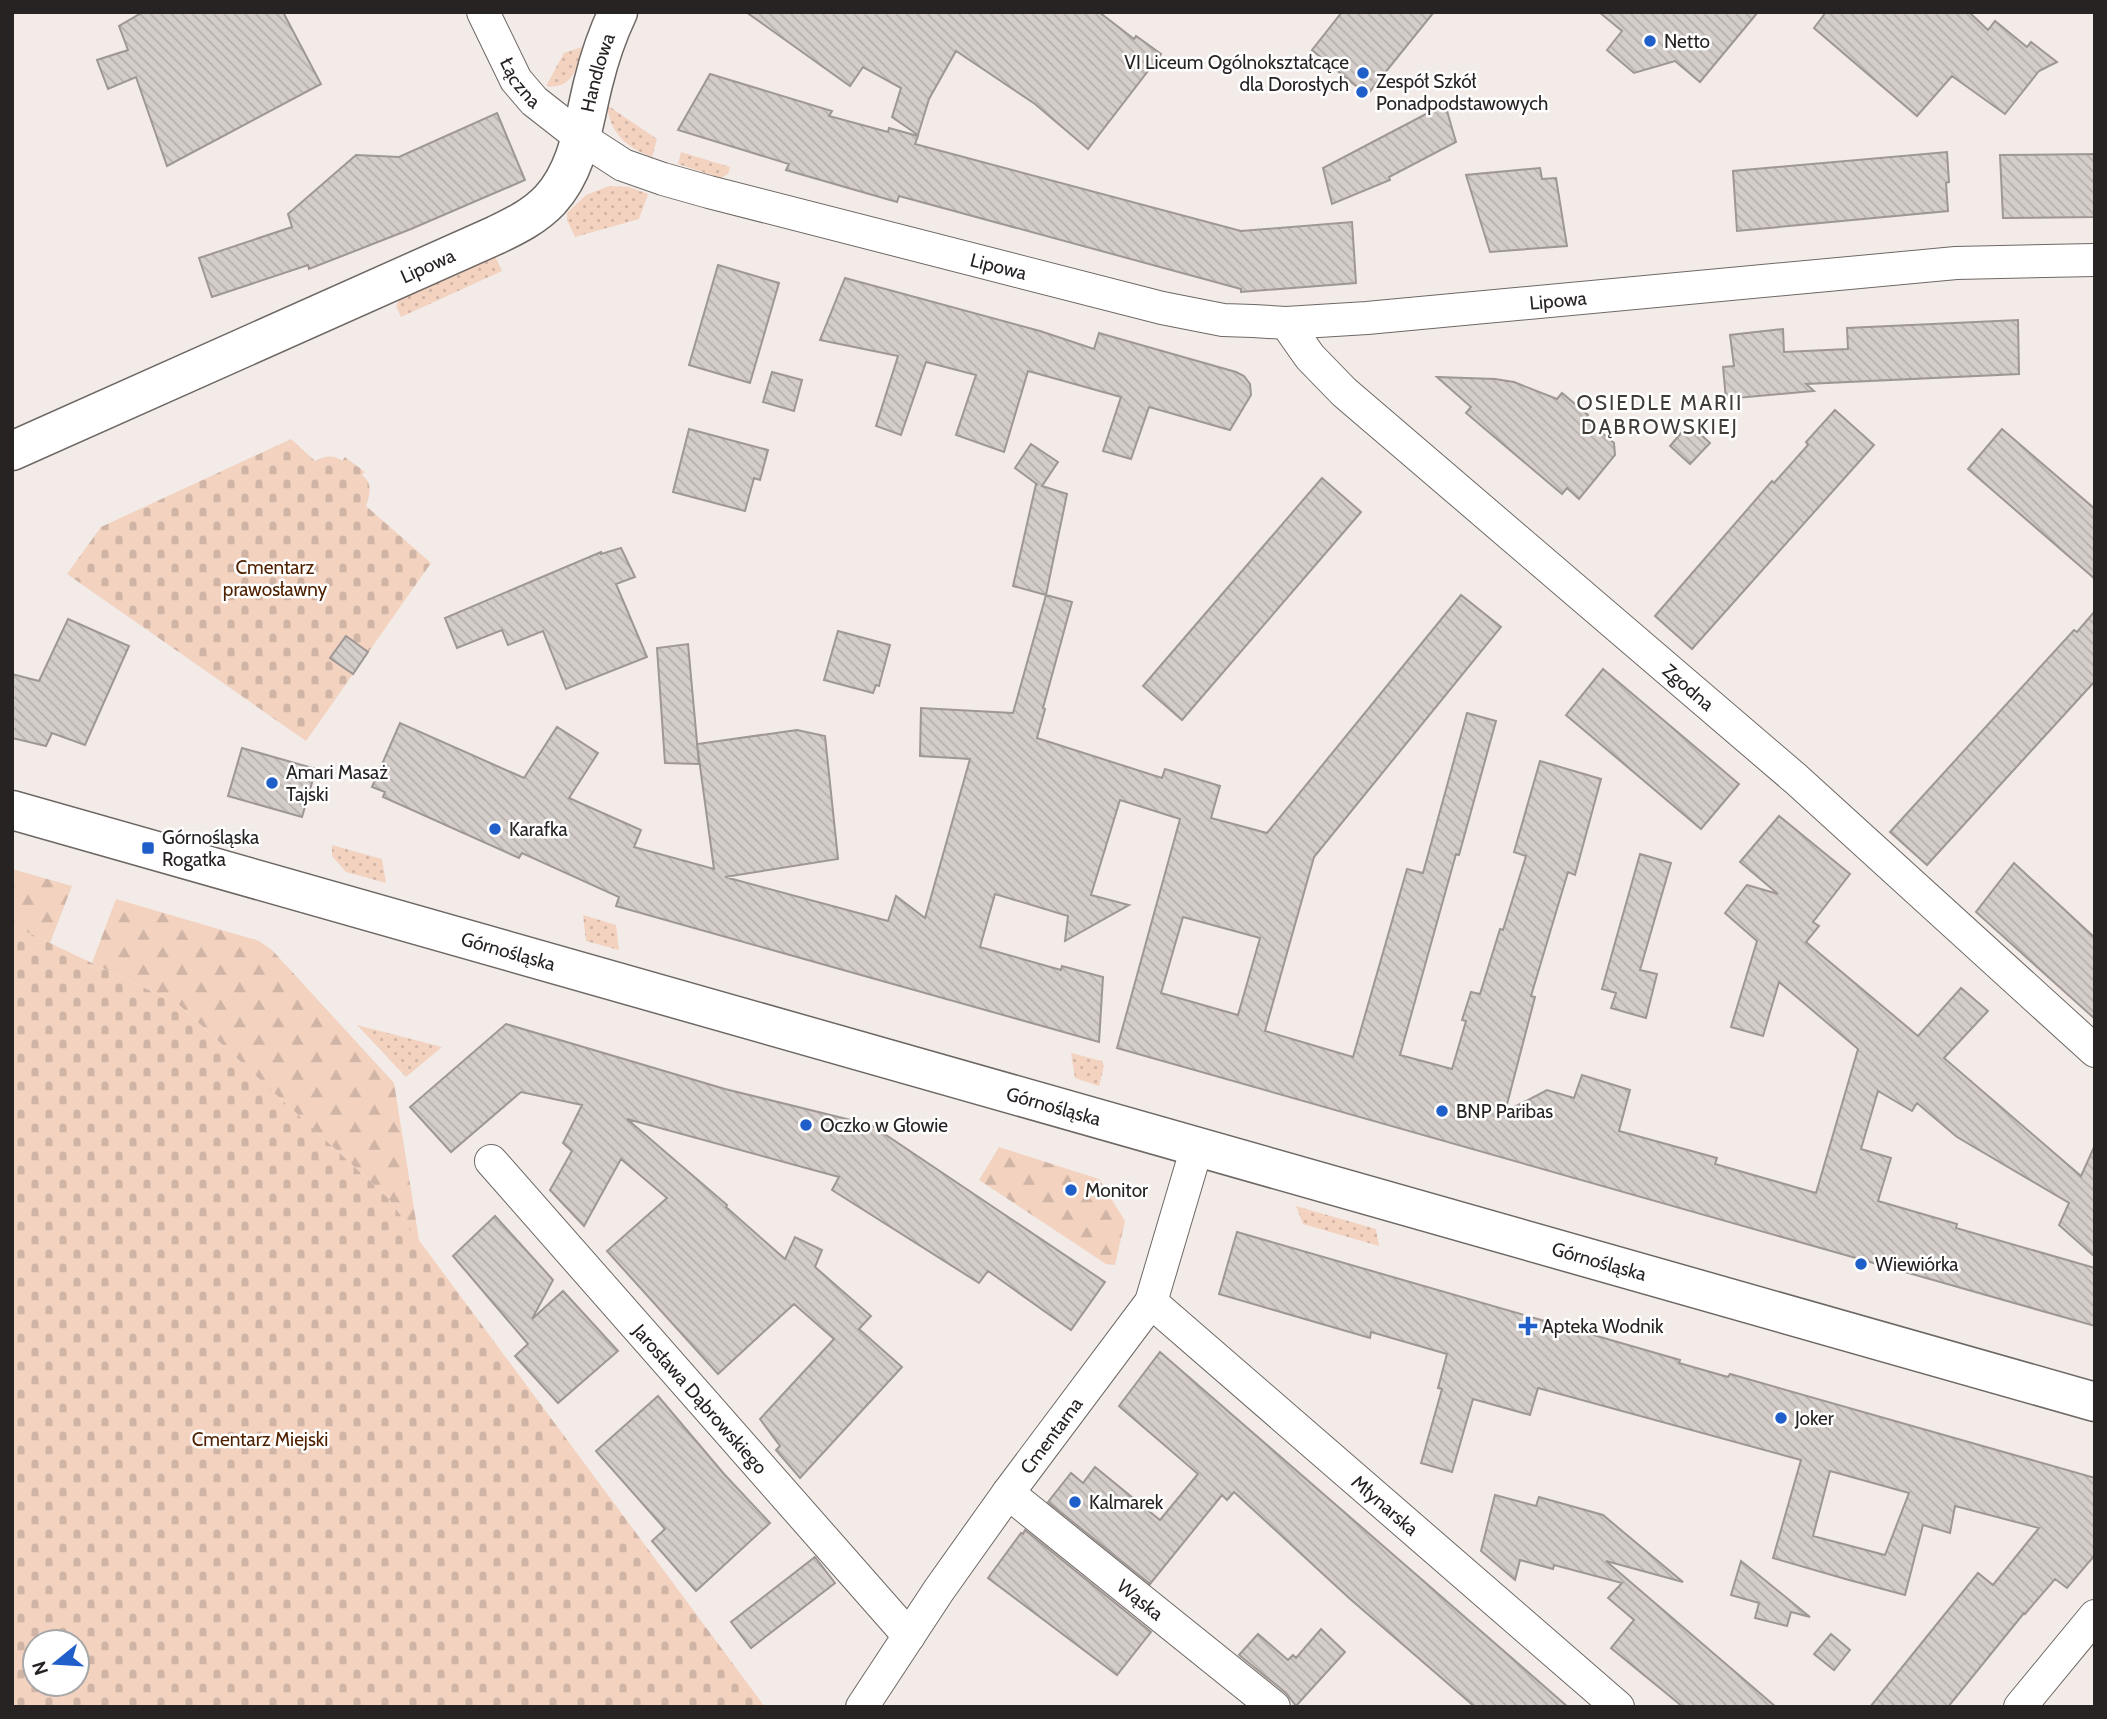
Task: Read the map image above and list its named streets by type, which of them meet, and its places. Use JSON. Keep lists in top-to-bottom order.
{
  "streets": {
    "street": [
      "Handlowa",
      "Łączna",
      "Lipowa",
      "Zgodna",
      "Górnośląska",
      "Jarosława Dąbrowskiego",
      "Cmentarna",
      "Młynarska",
      "Wąska"
    ]
  },
  "crossings": [
    ["Handlowa", "Łączna"],
    ["Handlowa", "Lipowa"],
    ["Łączna", "Lipowa"],
    ["Lipowa", "Zgodna"],
    ["Górnośląska", "Cmentarna"],
    ["Jarosława Dąbrowskiego", "Cmentarna"],
    ["Cmentarna", "Młynarska"],
    ["Cmentarna", "Wąska"]
  ],
  "districts": ["OSIEDLE MARII DĄBROWSKIEJ"],
  "parks": ["Cmentarz prawosławny", "Cmentarz Miejski"],
  "places": {
    "other": [
      "Netto",
      "VI Liceum Ogólnokształcące dla Dorosłych",
      "Zespół Szkół Ponadpodstawowych",
      "Amari Masaż Tajski",
      "Karafka",
      "BNP Paribas",
      "Oczko w Głowie",
      "Monitor",
      "Wiewiórka",
      "Joker",
      "Kalmarek"
    ],
    "transit": ["Górnośląska Rogatka"],
    "health": ["Apteka Wodnik"]
  },
  "north": "left"
}
